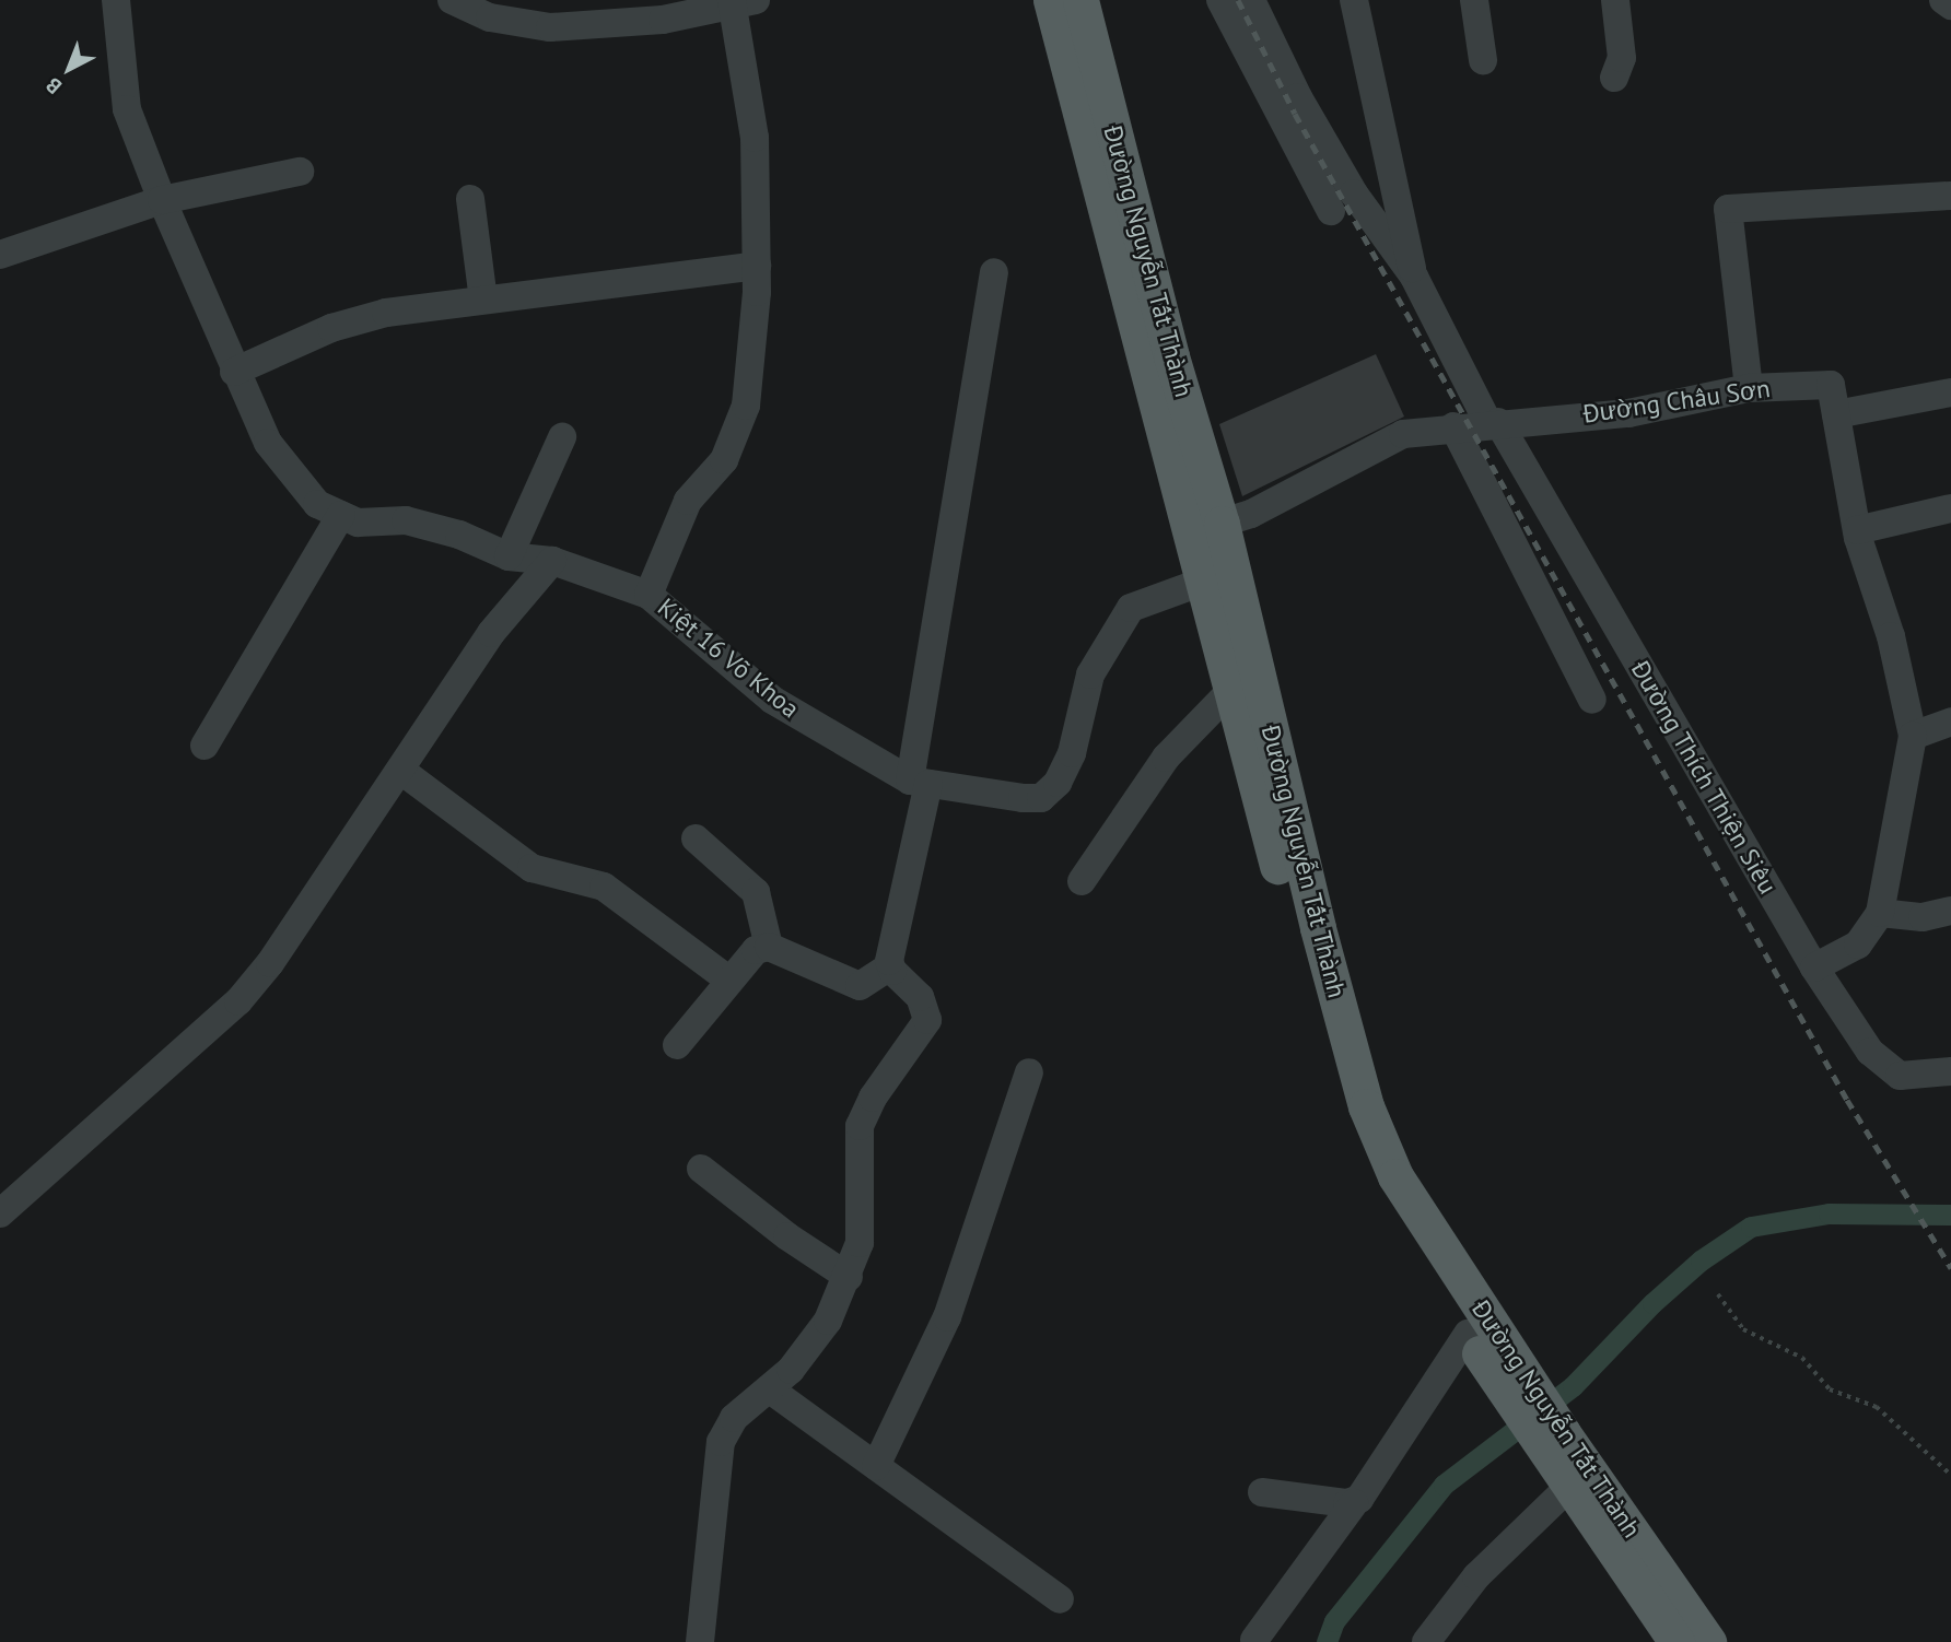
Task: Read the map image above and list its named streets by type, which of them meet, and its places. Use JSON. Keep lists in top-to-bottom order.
{
  "streets": {
    "main road": ["Đường Nguyễn Tất Thành"],
    "street": ["Đường Châu Sơn", "Kiệt 16 Võ Khoa", "Đường Thích Thiện Siêu"]
  },
  "crossings": [
    ["Đường Nguyễn Tất Thành", "Đường Châu Sơn"],
    ["Đường Châu Sơn", "Đường Thích Thiện Siêu"]
  ],
  "north": "bottom left"
}
